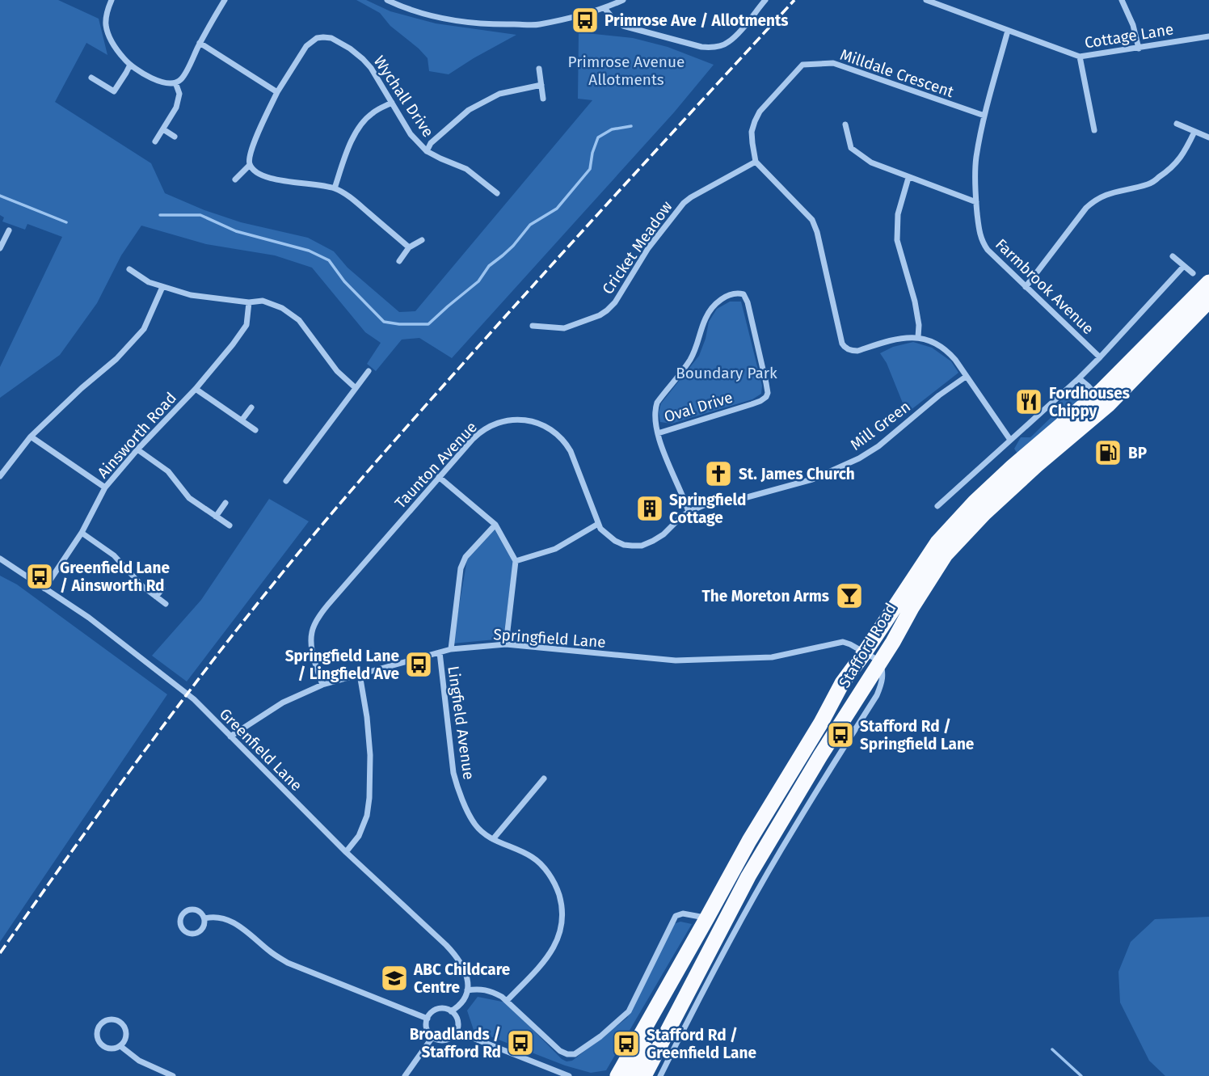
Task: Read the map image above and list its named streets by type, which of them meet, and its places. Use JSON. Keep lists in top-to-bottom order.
{
  "streets": {
    "highway": ["Stafford Road"],
    "street": [
      "Cottage Lane",
      "Milldale Crescent",
      "Wychall Drive",
      "Cricket Meadow",
      "Farmbrook Avenue",
      "Oval Drive",
      "Mill Green",
      "Ainsworth Road",
      "Taunton Avenue",
      "Springfield Lane",
      "Lingfield Avenue",
      "Greenfield Lane"
    ]
  },
  "crossings": [
    ["Cottage Lane", "Farmbrook Avenue"],
    ["Milldale Crescent", "Cricket Meadow"],
    ["Milldale Crescent", "Farmbrook Avenue"],
    ["Oval Drive", "Taunton Avenue"],
    ["Mill Green", "Taunton Avenue"],
    ["Ainsworth Road", "Greenfield Lane"],
    ["Taunton Avenue", "Springfield Lane"],
    ["Springfield Lane", "Stafford Road"],
    ["Springfield Lane", "Lingfield Avenue"],
    ["Springfield Lane", "Greenfield Lane"]
  ],
  "parks": ["Primrose Avenue Allotments", "Boundary Park"],
  "places": {
    "bus stop": [
      "Primrose Ave / Allotments",
      "Greenfield Lane / Ainsworth Rd",
      "Springfield Lane / Lingfield Ave",
      "Stafford Rd / Springfield Lane",
      "Broadlands / Stafford Rd",
      "Stafford Rd / Greenfield Lane"
    ],
    "restaurant": ["Fordhouses Chippy"],
    "fuel station": ["BP"],
    "church": ["St. James Church"],
    "building": ["Springfield Cottage"],
    "bar": ["The Moreton Arms"],
    "school or university": ["ABC Childcare Centre"]
  }
}
